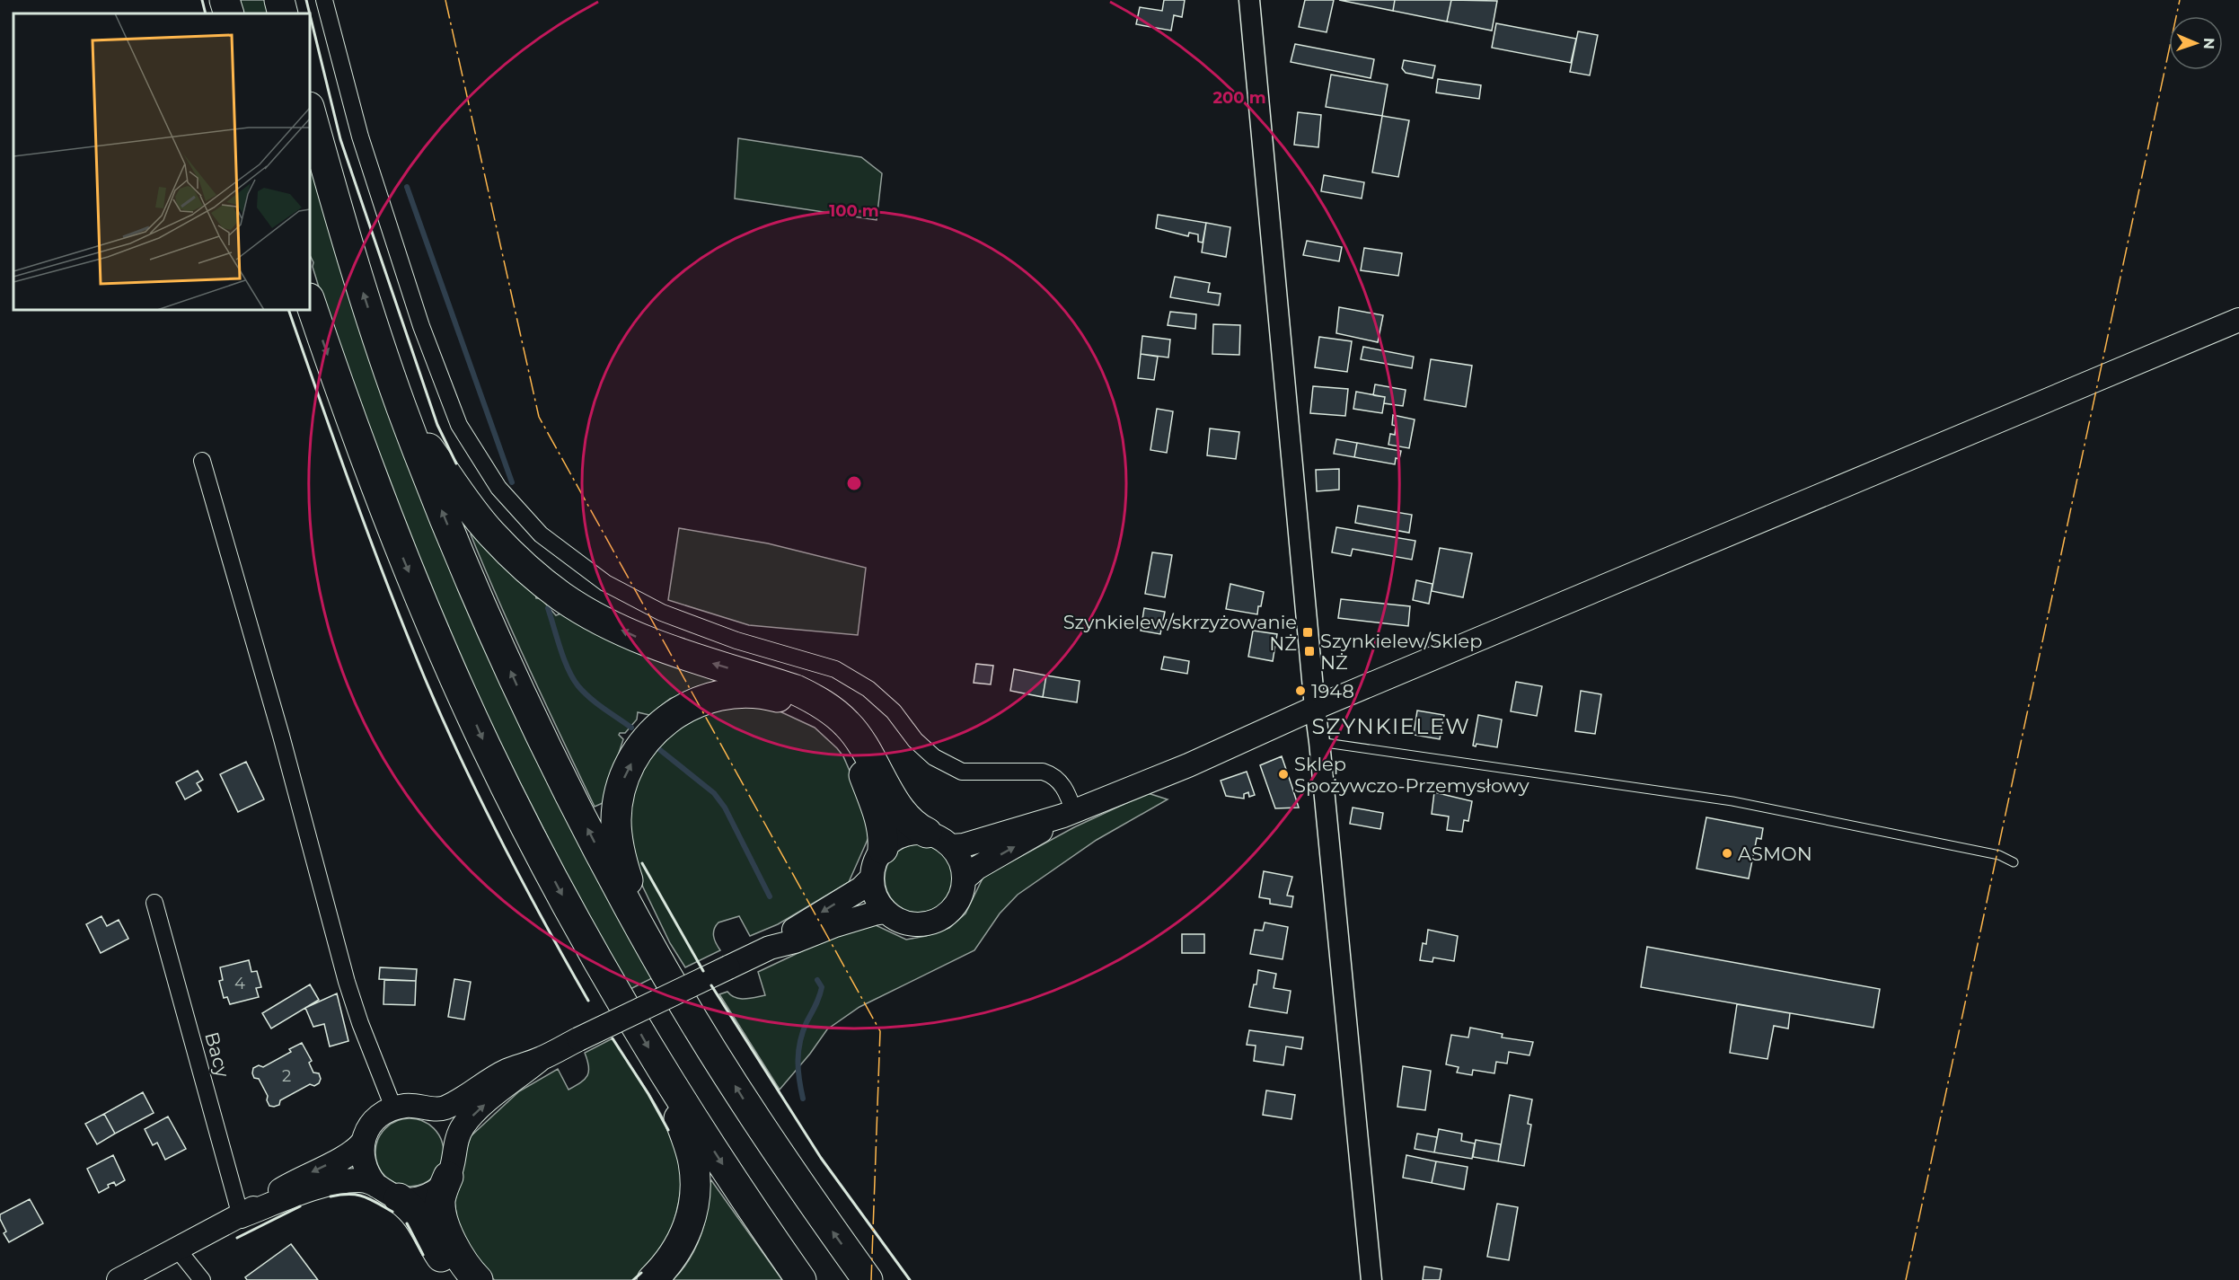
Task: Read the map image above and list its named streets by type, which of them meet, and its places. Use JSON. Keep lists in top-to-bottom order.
{
  "streets": {
    "street": ["Bacy"]
  },
  "districts": ["SZYNKIELEW"],
  "places": {
    "transit": ["Szynkielew/skrzyżowanie NŻ", "Szynkielew/Sklep NŻ"],
    "other": ["1948", "Sklep Spożywczo-Przemysłowy", "ASMON"]
  },
  "house_numbers": ["4", "2"],
  "north": "right",
  "rings": ["200 m", "100 m"]
}
